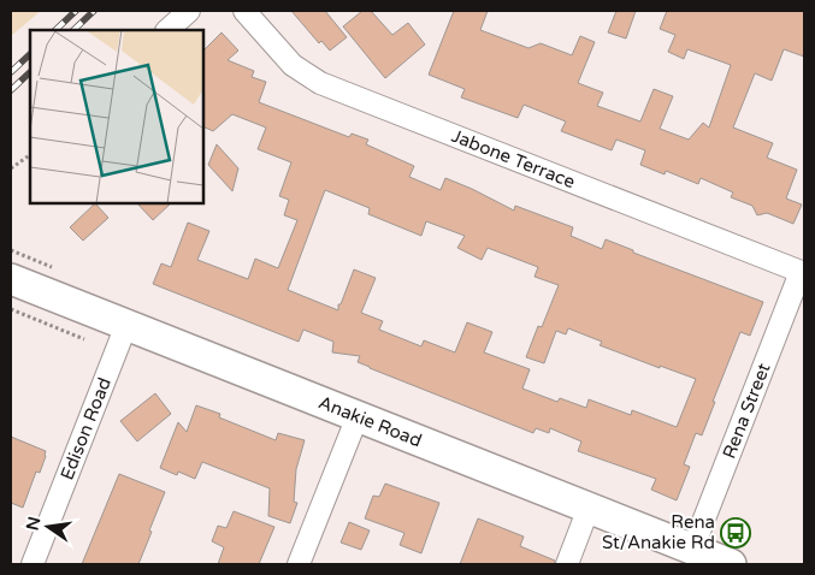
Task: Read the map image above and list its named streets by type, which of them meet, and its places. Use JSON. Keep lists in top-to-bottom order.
{
  "streets": {
    "main road": ["Anakie Road"],
    "street": ["Jabone Terrace", "Rena Street", "Edison Road"]
  },
  "crossings": [
    ["Jabone Terrace", "Rena Street"],
    ["Rena Street", "Anakie Road"],
    ["Anakie Road", "Edison Road"]
  ],
  "places": {
    "bus stop": ["Rena St/Anakie Rd"]
  },
  "north": "left"
}
